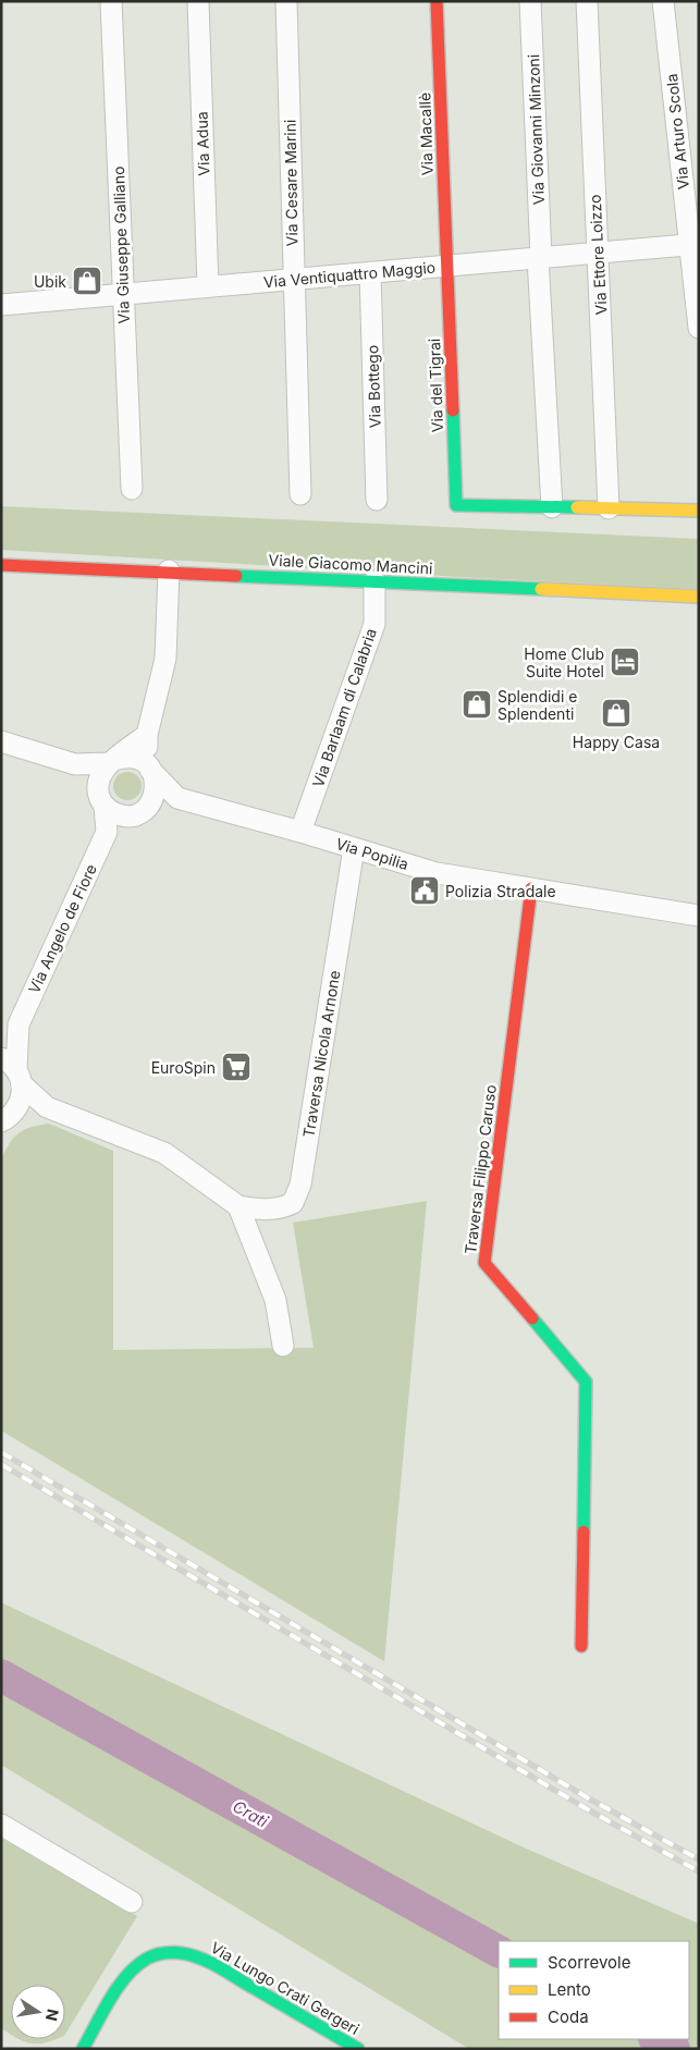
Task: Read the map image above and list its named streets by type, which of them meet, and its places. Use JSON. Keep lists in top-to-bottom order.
{
  "streets": {
    "street": [
      "Via Giovanni Minzoni",
      "Via Arturo Scola",
      "Via Macallè",
      "Via Adua",
      "Via Cesare Marini",
      "Via Giuseppe Galliano",
      "Via Ettore Loizzo",
      "Via Ventiquattro Maggio",
      "Via del Tigrai",
      "Via Bottego",
      "Viale Giacomo Mancini",
      "Via Barlaam di Calabria",
      "Via Popilia",
      "Via Angelo de Fiore",
      "Traversa Nicola Arnone",
      "Traversa Filippo Caruso",
      "Via Lungo Crati Gergeri"
    ]
  },
  "crossings": [
    ["Via Giovanni Minzoni", "Via Ventiquattro Maggio"],
    ["Via Giovanni Minzoni", "Via del Tigrai"],
    ["Via Arturo Scola", "Via Ventiquattro Maggio"],
    ["Via Macallè", "Via Ventiquattro Maggio"],
    ["Via Macallè", "Via del Tigrai"],
    ["Via Adua", "Via Ventiquattro Maggio"],
    ["Via Cesare Marini", "Via Ventiquattro Maggio"],
    ["Via Giuseppe Galliano", "Via Ventiquattro Maggio"],
    ["Via Ettore Loizzo", "Via Ventiquattro Maggio"],
    ["Via Ventiquattro Maggio", "Via del Tigrai"],
    ["Via Ventiquattro Maggio", "Via Bottego"],
    ["Viale Giacomo Mancini", "Via Barlaam di Calabria"],
    ["Via Barlaam di Calabria", "Via Popilia"],
    ["Via Popilia", "Traversa Nicola Arnone"],
    ["Via Popilia", "Traversa Filippo Caruso"]
  ],
  "water": ["Crati"],
  "places": {
    "shop": ["Ubik", "Splendidi e Splendenti", "Happy Casa"],
    "hotel": ["Home Club Suite Hotel"],
    "public building": ["Polizia Stradale"],
    "supermarket": ["EuroSpin"]
  },
  "legend": ["Scorrevole", "Lento", "Coda"],
  "north": "right"
}
